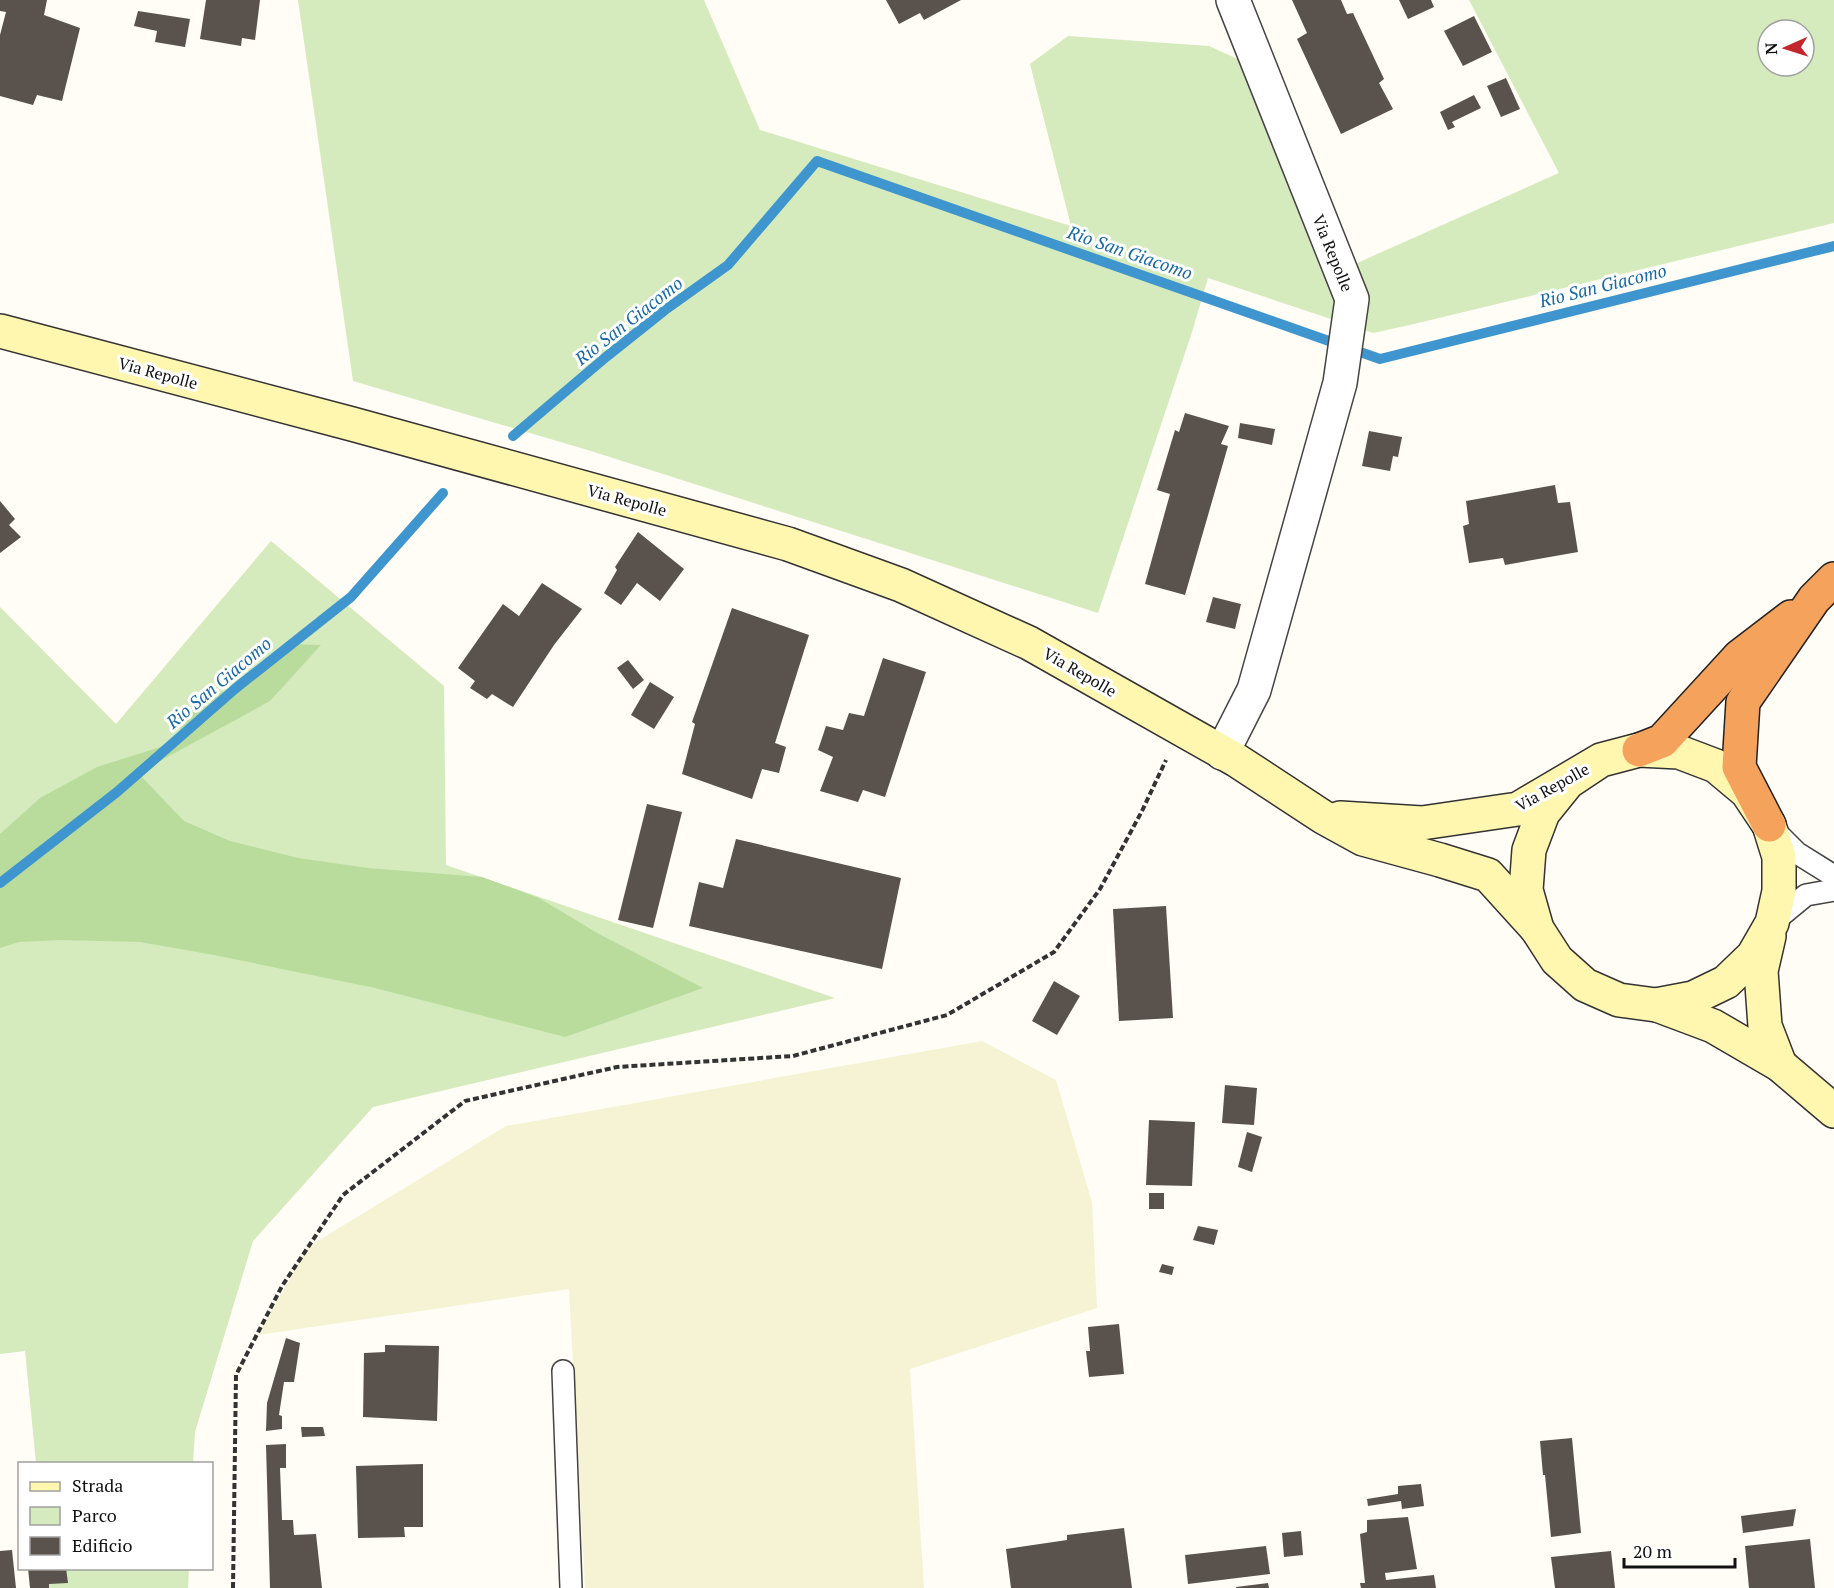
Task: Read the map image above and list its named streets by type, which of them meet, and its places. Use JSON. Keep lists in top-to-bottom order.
{
  "streets": {
    "street": ["Via Repolle"]
  },
  "water": ["Rio San Giacomo"],
  "legend": ["Strada", "Parco", "Edificio"],
  "scale_bar": "20 m",
  "north": "left"
}
